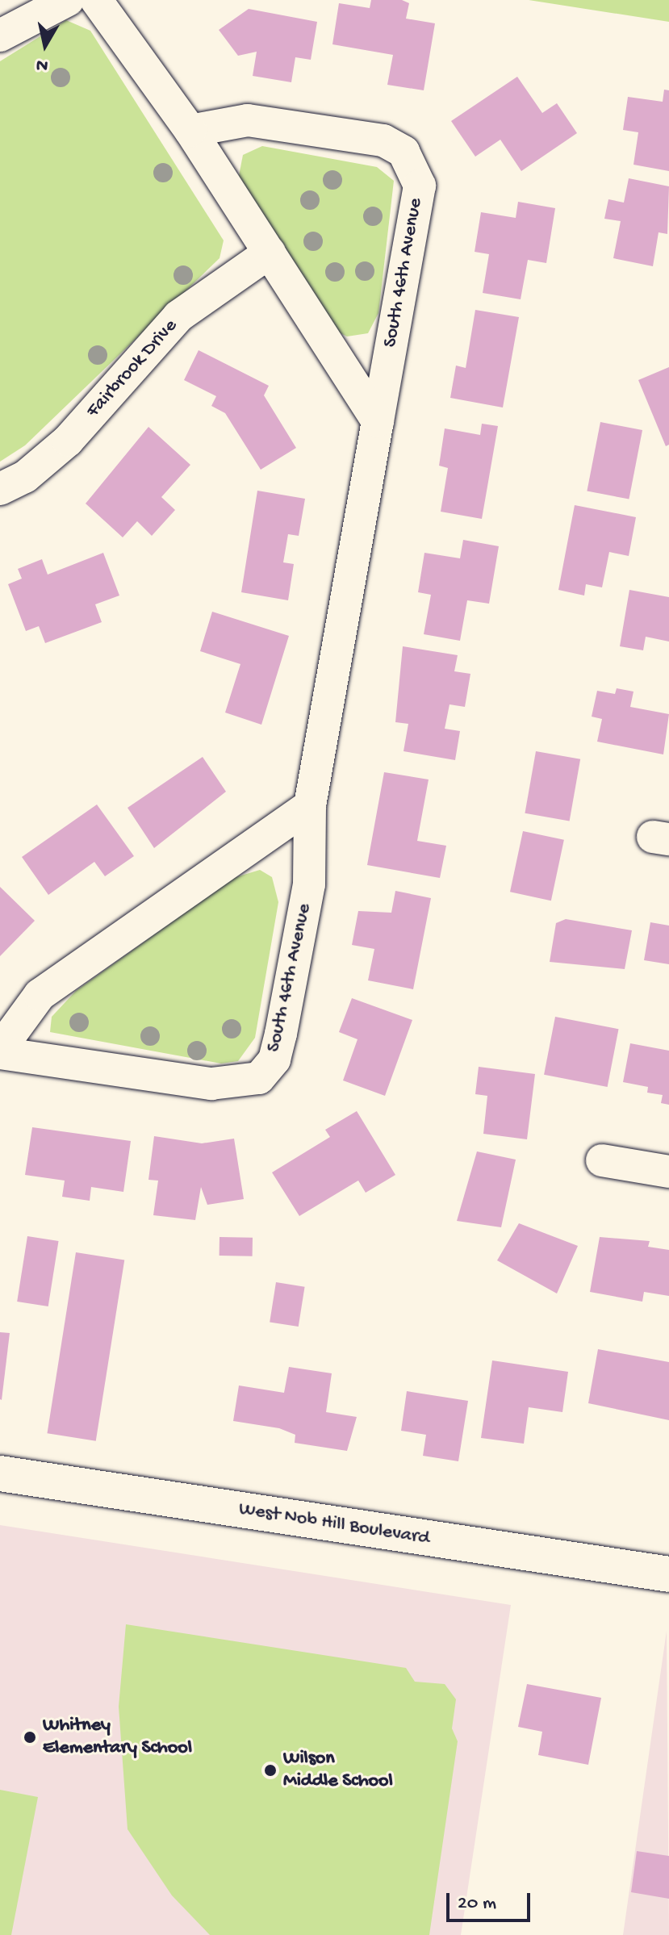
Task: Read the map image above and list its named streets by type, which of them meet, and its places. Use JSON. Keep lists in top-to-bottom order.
{
  "streets": {
    "main road": ["West Nob Hill Boulevard"],
    "street": ["South 46th Avenue", "Fairbrook Drive"]
  },
  "places": ["Whitney Elementary School", "Wilson Middle School"],
  "scale_bar": "20 m",
  "north": "bottom"
}
